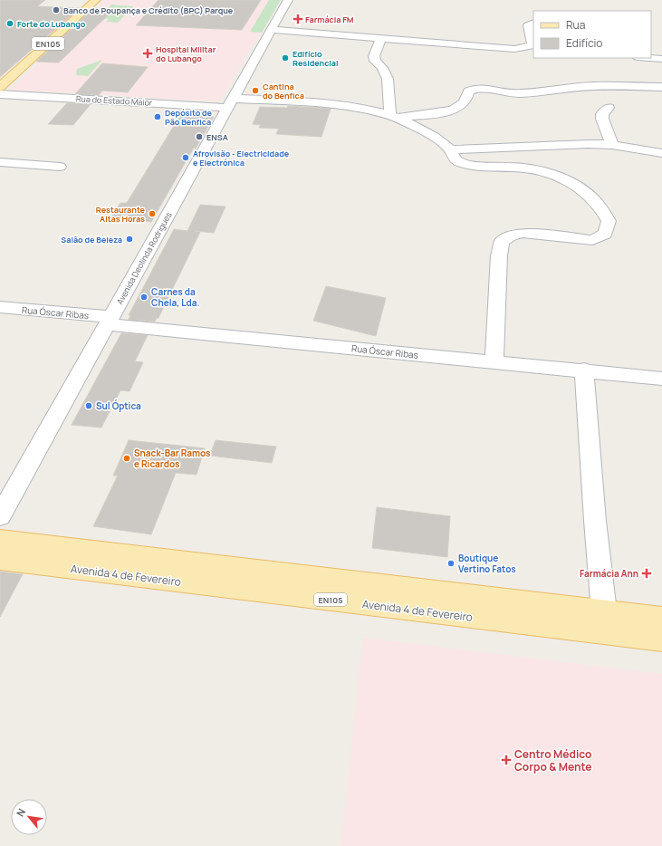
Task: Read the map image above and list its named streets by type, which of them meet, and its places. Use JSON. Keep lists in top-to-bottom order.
{
  "streets": {
    "main road": ["EN105", "Avenida 4 de Fevereiro"],
    "street": ["Rua do Estado Maior", "Avenida Deolinda Rodrigues", "Rua Óscar Ribas"]
  },
  "crossings": [
    ["Rua do Estado Maior", "Avenida Deolinda Rodrigues"],
    ["Avenida Deolinda Rodrigues", "Rua Óscar Ribas"]
  ],
  "places": {
    "other": [
      "Banco de Poupança e Crédito (BPC) Parque",
      "Forte do Lubango",
      "Edifício Residencial",
      "Cantina do Benfica",
      "Depósito de Pão Benfica",
      "ENSA",
      "Afrovisão - Electricidade e Electrónica",
      "Restaurante Altas Horas",
      "Salão de Beleza",
      "Carnes da Chela, Lda.",
      "Sul Óptica",
      "Snack-Bar Ramos e Ricardos",
      "Boutique Vertino Fatos"
    ],
    "health": [
      "Farmácia FM",
      "Hospital Militar do Lubango",
      "Farmácia Ann",
      "Centro Médico Corpo & Mente"
    ]
  },
  "legend": ["Rua", "Edifício"],
  "north": "top left"
}
